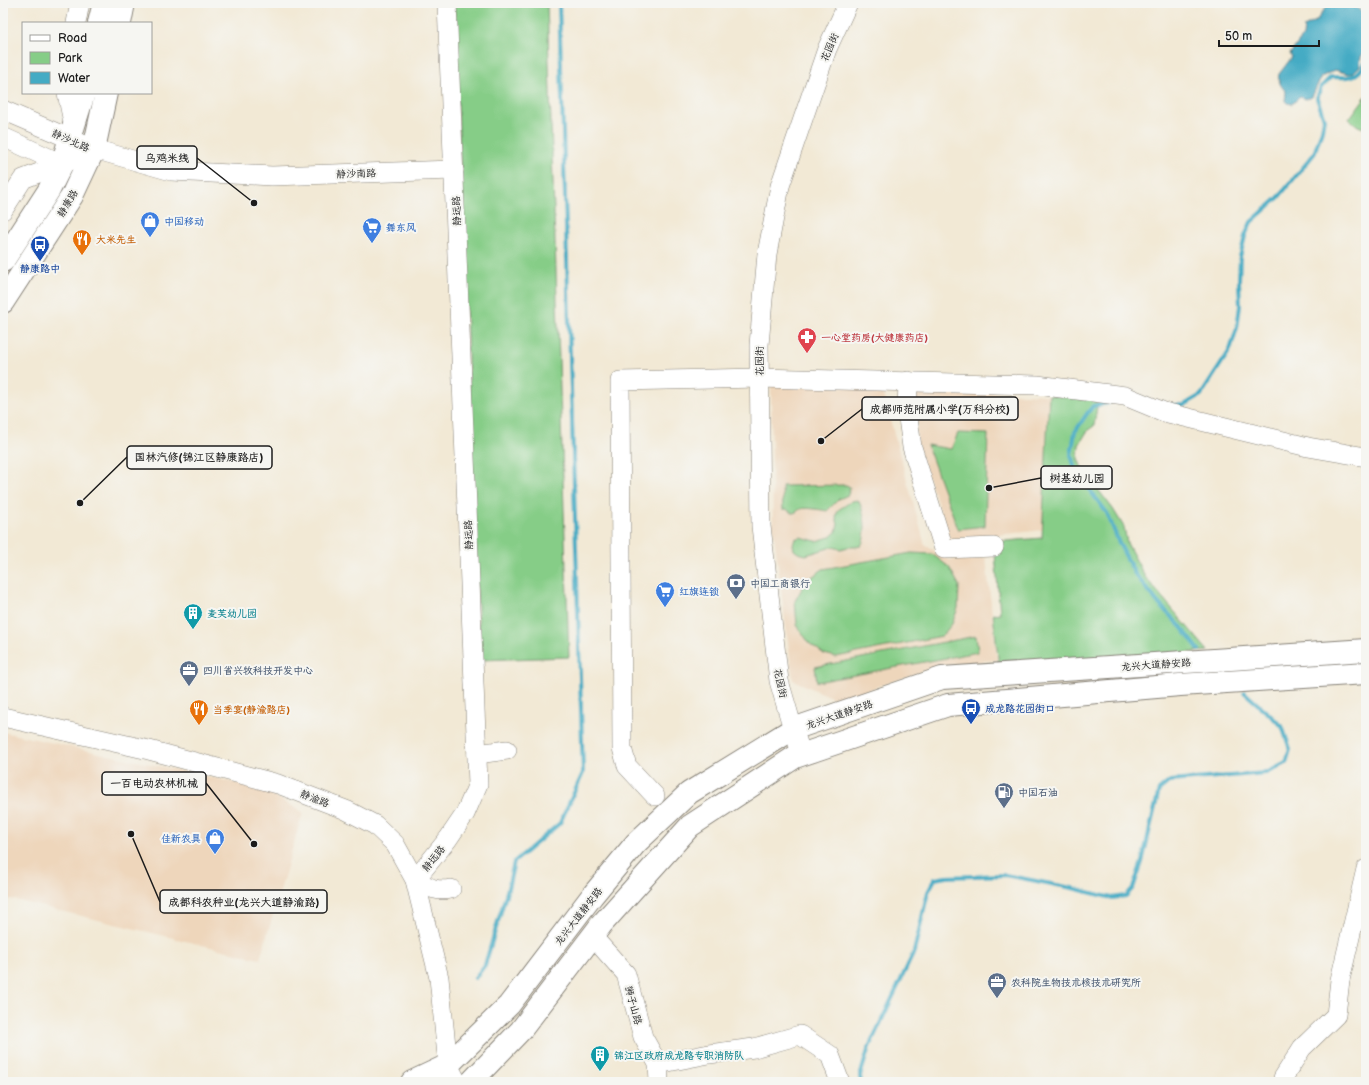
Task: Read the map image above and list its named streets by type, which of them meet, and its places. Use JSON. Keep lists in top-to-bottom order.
{
  "streets": {
    "main road": ["静康路", "龙兴大道静安路"],
    "street": [
      "花园街",
      "静沙北路",
      "静沙南路",
      "静远路",
      "静渝路",
      "狮子山路"
    ]
  },
  "crossings": [
    ["花园街", "龙兴大道静安路"],
    ["静沙北路", "静沙南路"],
    ["静沙北路", "静康路"],
    ["静沙南路", "静康路"],
    ["静沙南路", "静远路"],
    ["静远路", "静渝路"],
    ["龙兴大道静安路", "静渝路"]
  ],
  "places": {
    "other": [
      "乌鸡米线",
      "成都师范附属小学(万科分校)",
      "树基幼儿园",
      "国林汽修(锦江区静康路店)",
      "成都科农种业(龙兴大道静渝路)",
      "一百电动农林机械"
    ],
    "shop": ["中国移动", "佳新农具"],
    "supermarket": ["舞东风", "红旗连锁"],
    "restaurant": ["大米先生", "当季宴(静渝路店)"],
    "bus stop": ["静康路中", "成龙路花园街口"],
    "pharmacy": ["一心堂药房(大健康药店)"],
    "bank": ["中国工商银行"],
    "building": ["麦芙幼儿园", "锦江区政府成龙路专职消防队"],
    "office": ["四川省兴牧科技开发中心", "农科院生物技术核技术研究所"],
    "fuel station": ["中国石油"]
  },
  "legend": ["Road", "Park", "Water"],
  "scale_bar": "50 m"
}
